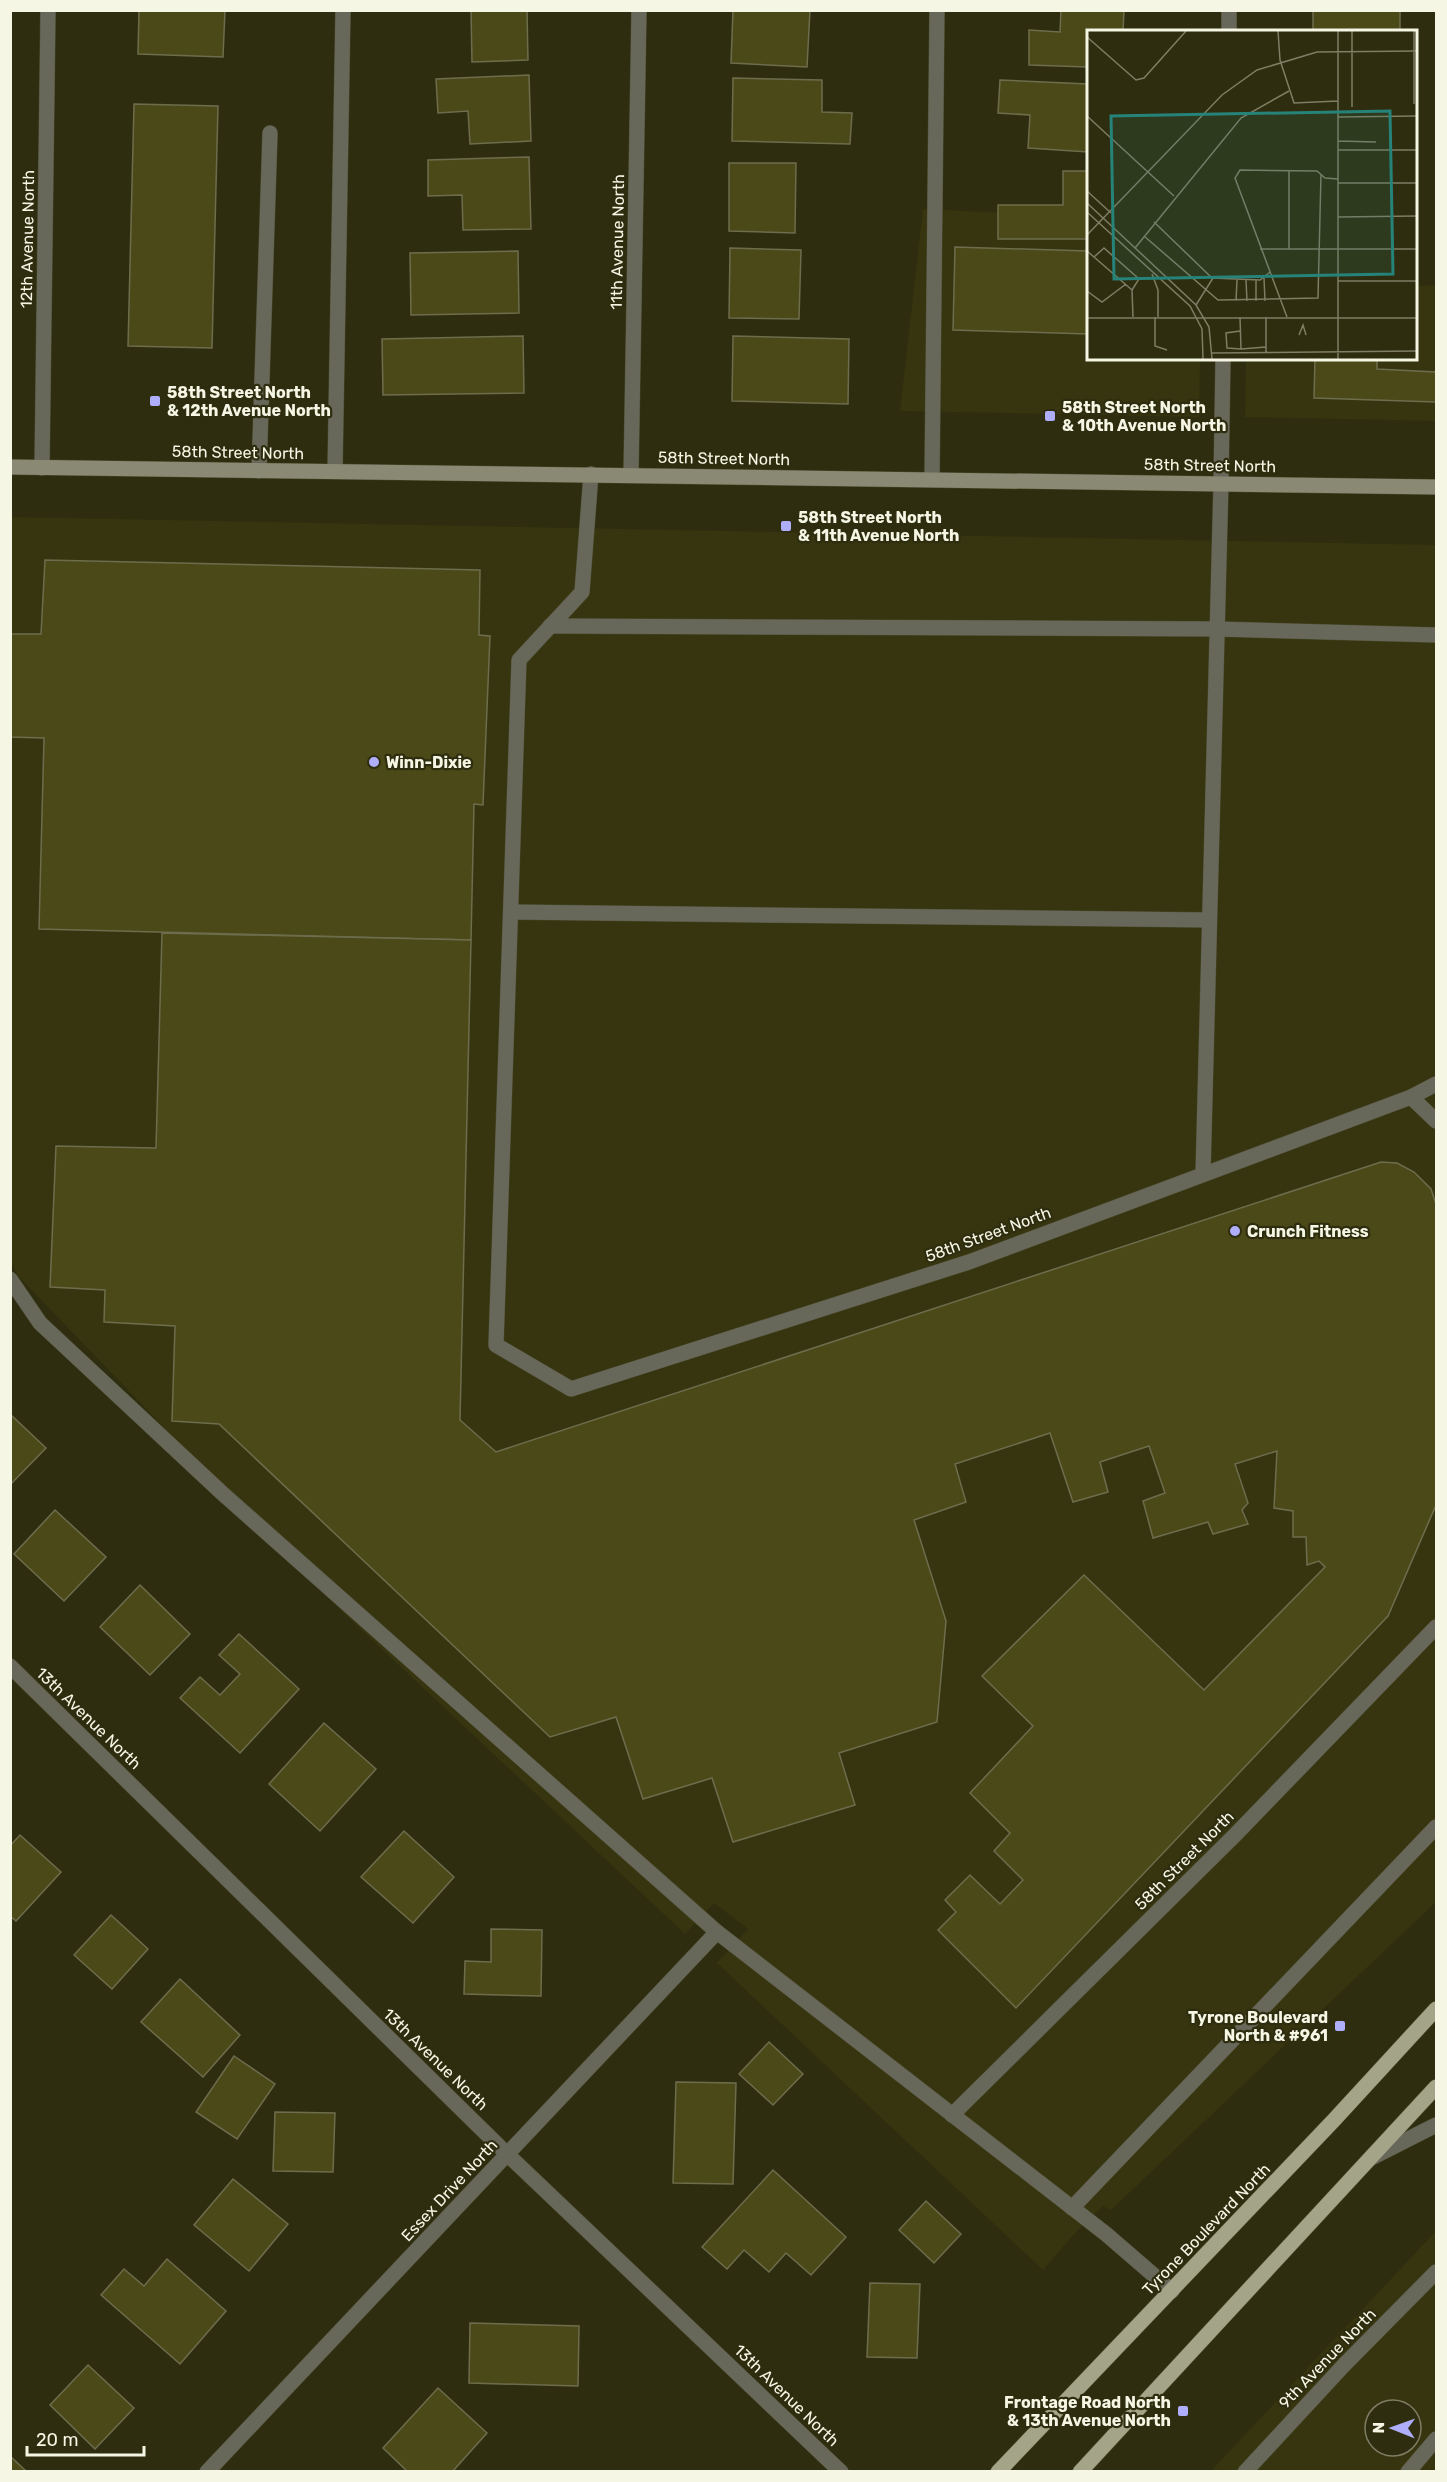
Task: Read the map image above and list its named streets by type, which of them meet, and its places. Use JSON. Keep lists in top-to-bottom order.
{
  "streets": {
    "main road": ["Tyrone Boulevard North"],
    "street": [
      "12th Avenue North",
      "11th Avenue North",
      "58th Street North",
      "13th Avenue North",
      "Essex Drive North",
      "9th Avenue North"
    ]
  },
  "crossings": [
    ["12th Avenue North", "58th Street North"],
    ["11th Avenue North", "58th Street North"],
    ["13th Avenue North", "Essex Drive North"]
  ],
  "places": {
    "transit": [
      "58th Street North & 12th Avenue North",
      "58th Street North & 10th Avenue North",
      "58th Street North & 11th Avenue North",
      "Tyrone Boulevard North & #961",
      "Frontage Road North & 13th Avenue North"
    ],
    "other": ["Winn-Dixie", "Crunch Fitness"]
  },
  "scale_bar": "20 m",
  "north": "left"
}
